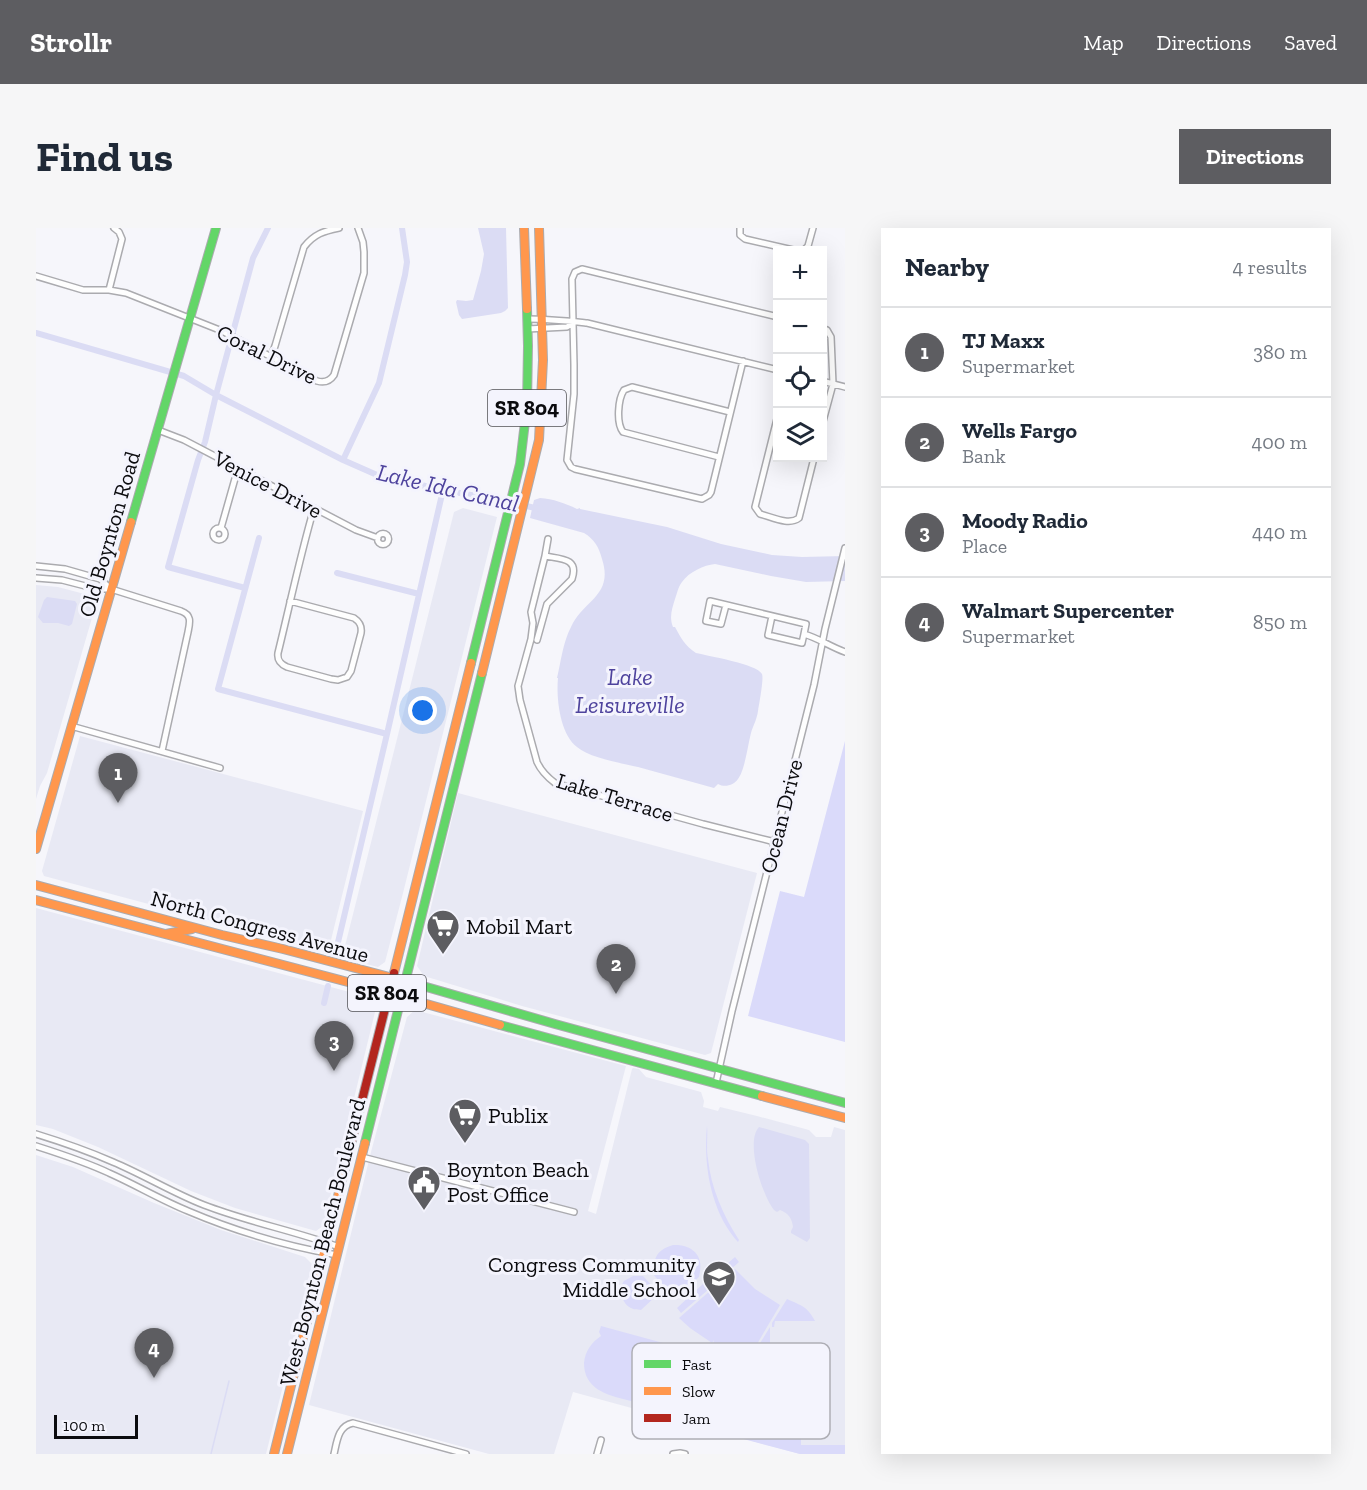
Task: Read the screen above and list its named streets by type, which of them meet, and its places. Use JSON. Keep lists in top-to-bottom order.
{
  "streets": {
    "main road": [
      "SR 804",
      "Old Boynton Road",
      "North Congress Avenue",
      "West Boynton Beach Boulevard"
    ],
    "street": [
      "Coral Drive",
      "Venice Drive",
      "Lake Terrace",
      "Ocean Drive"
    ]
  },
  "crossings": [
    ["Coral Drive", "Old Boynton Road"],
    ["Venice Drive", "Old Boynton Road"],
    ["Lake Terrace", "Ocean Drive"],
    ["Ocean Drive", "North Congress Avenue"],
    ["North Congress Avenue", "West Boynton Beach Boulevard"]
  ],
  "water": ["Lake Ida Canal", "Lake Leisureville"],
  "places": {
    "supermarket": ["Mobil Mart", "Publix"],
    "public building": ["Boynton Beach Post Office"],
    "school or university": ["Congress Community Middle School"]
  },
  "legend": ["Fast", "Slow", "Jam"],
  "scale_bar": "100 m",
  "page": {
    "header": "Strollr",
    "nav": ["Map", "Directions", "Saved"],
    "buttons": "Directions",
    "title": "Find us",
    "heading": ["Nearby", "4 results"],
    "map_buttons": ["+", "−"],
    "list": [
      {
        "mark": "1",
        "name": "TJ Maxx",
        "note": "Supermarket",
        "value": "380 m"
      },
      {
        "mark": "2",
        "name": "Wells Fargo",
        "note": "Bank",
        "value": "400 m"
      },
      {
        "mark": "3",
        "name": "Moody Radio",
        "note": "Place",
        "value": "440 m"
      },
      {
        "mark": "4",
        "name": "Walmart Supercenter",
        "note": "Supermarket",
        "value": "850 m"
      }
    ],
    "pins": [
      "1",
      "2",
      "3",
      "4"
    ],
    "scale": "100 m"
  }
}
